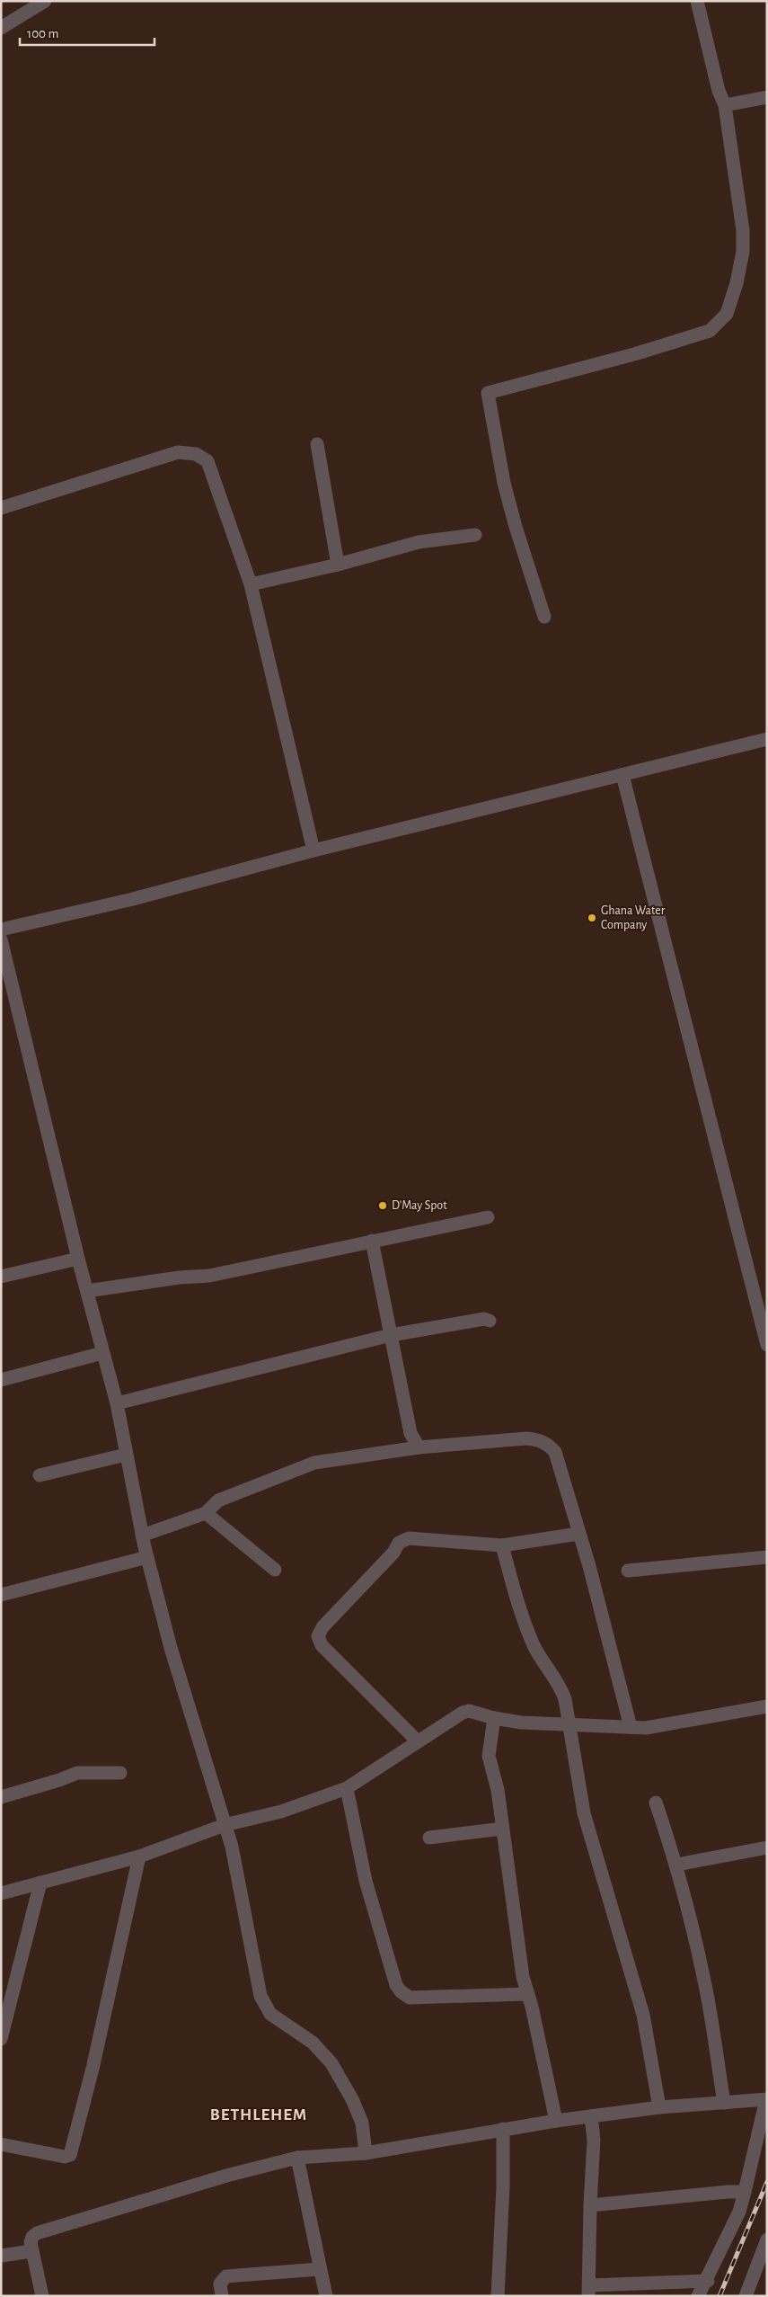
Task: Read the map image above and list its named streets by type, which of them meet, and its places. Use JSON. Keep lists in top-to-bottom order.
{
  "districts": ["BETHLEHEM"],
  "places": ["Ghana Water Company", "D'May Spot"],
  "scale_bar": "100 m"
}
